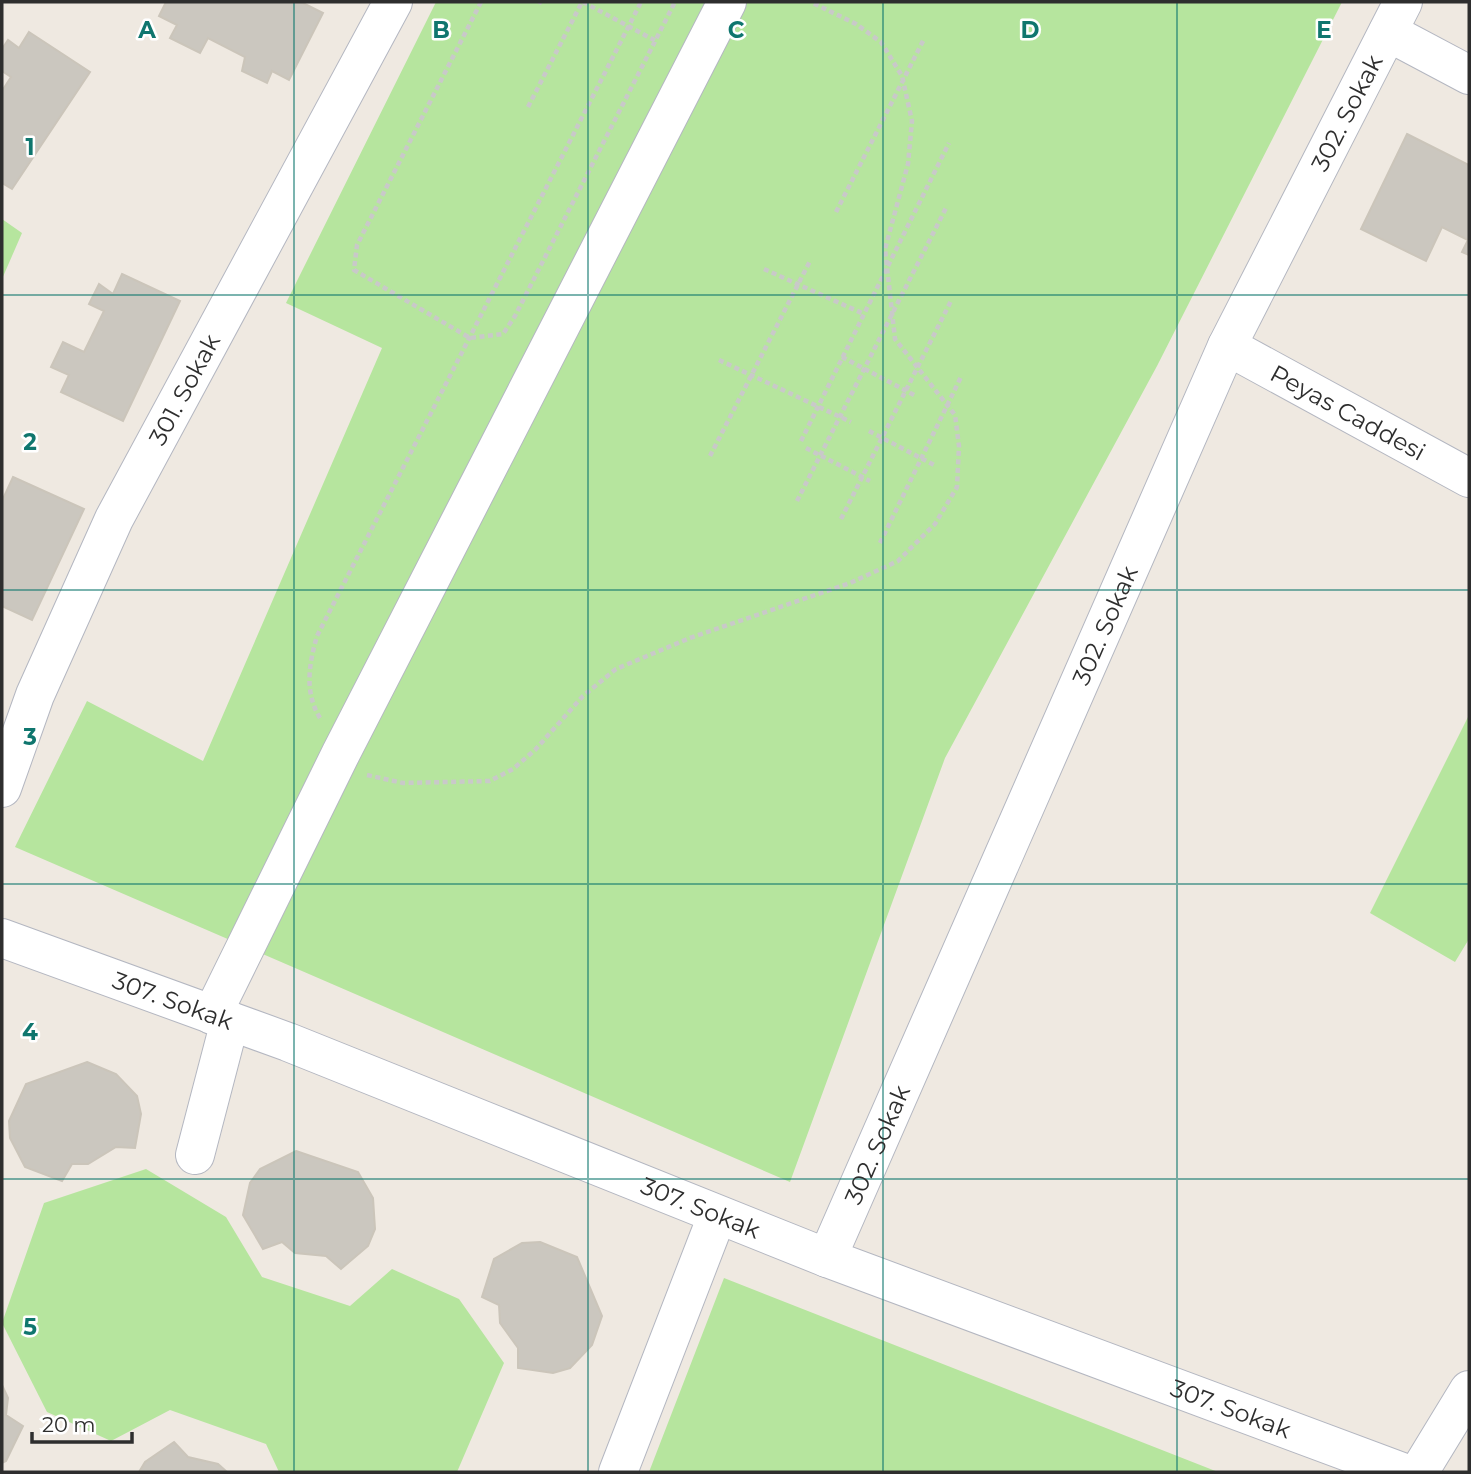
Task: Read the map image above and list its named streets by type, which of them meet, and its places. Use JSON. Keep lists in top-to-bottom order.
{
  "streets": {
    "street": [
      "302. Sokak",
      "301. Sokak",
      "Peyas Caddesi",
      "307. Sokak"
    ]
  },
  "crossings": [
    ["302. Sokak", "Peyas Caddesi"],
    ["302. Sokak", "307. Sokak"]
  ],
  "scale_bar": "20 m",
  "grid": {
    "columns": [
      "A",
      "B",
      "C",
      "D",
      "E"
    ],
    "rows": [
      "1",
      "2",
      "3",
      "4",
      "5"
    ]
  }
}
